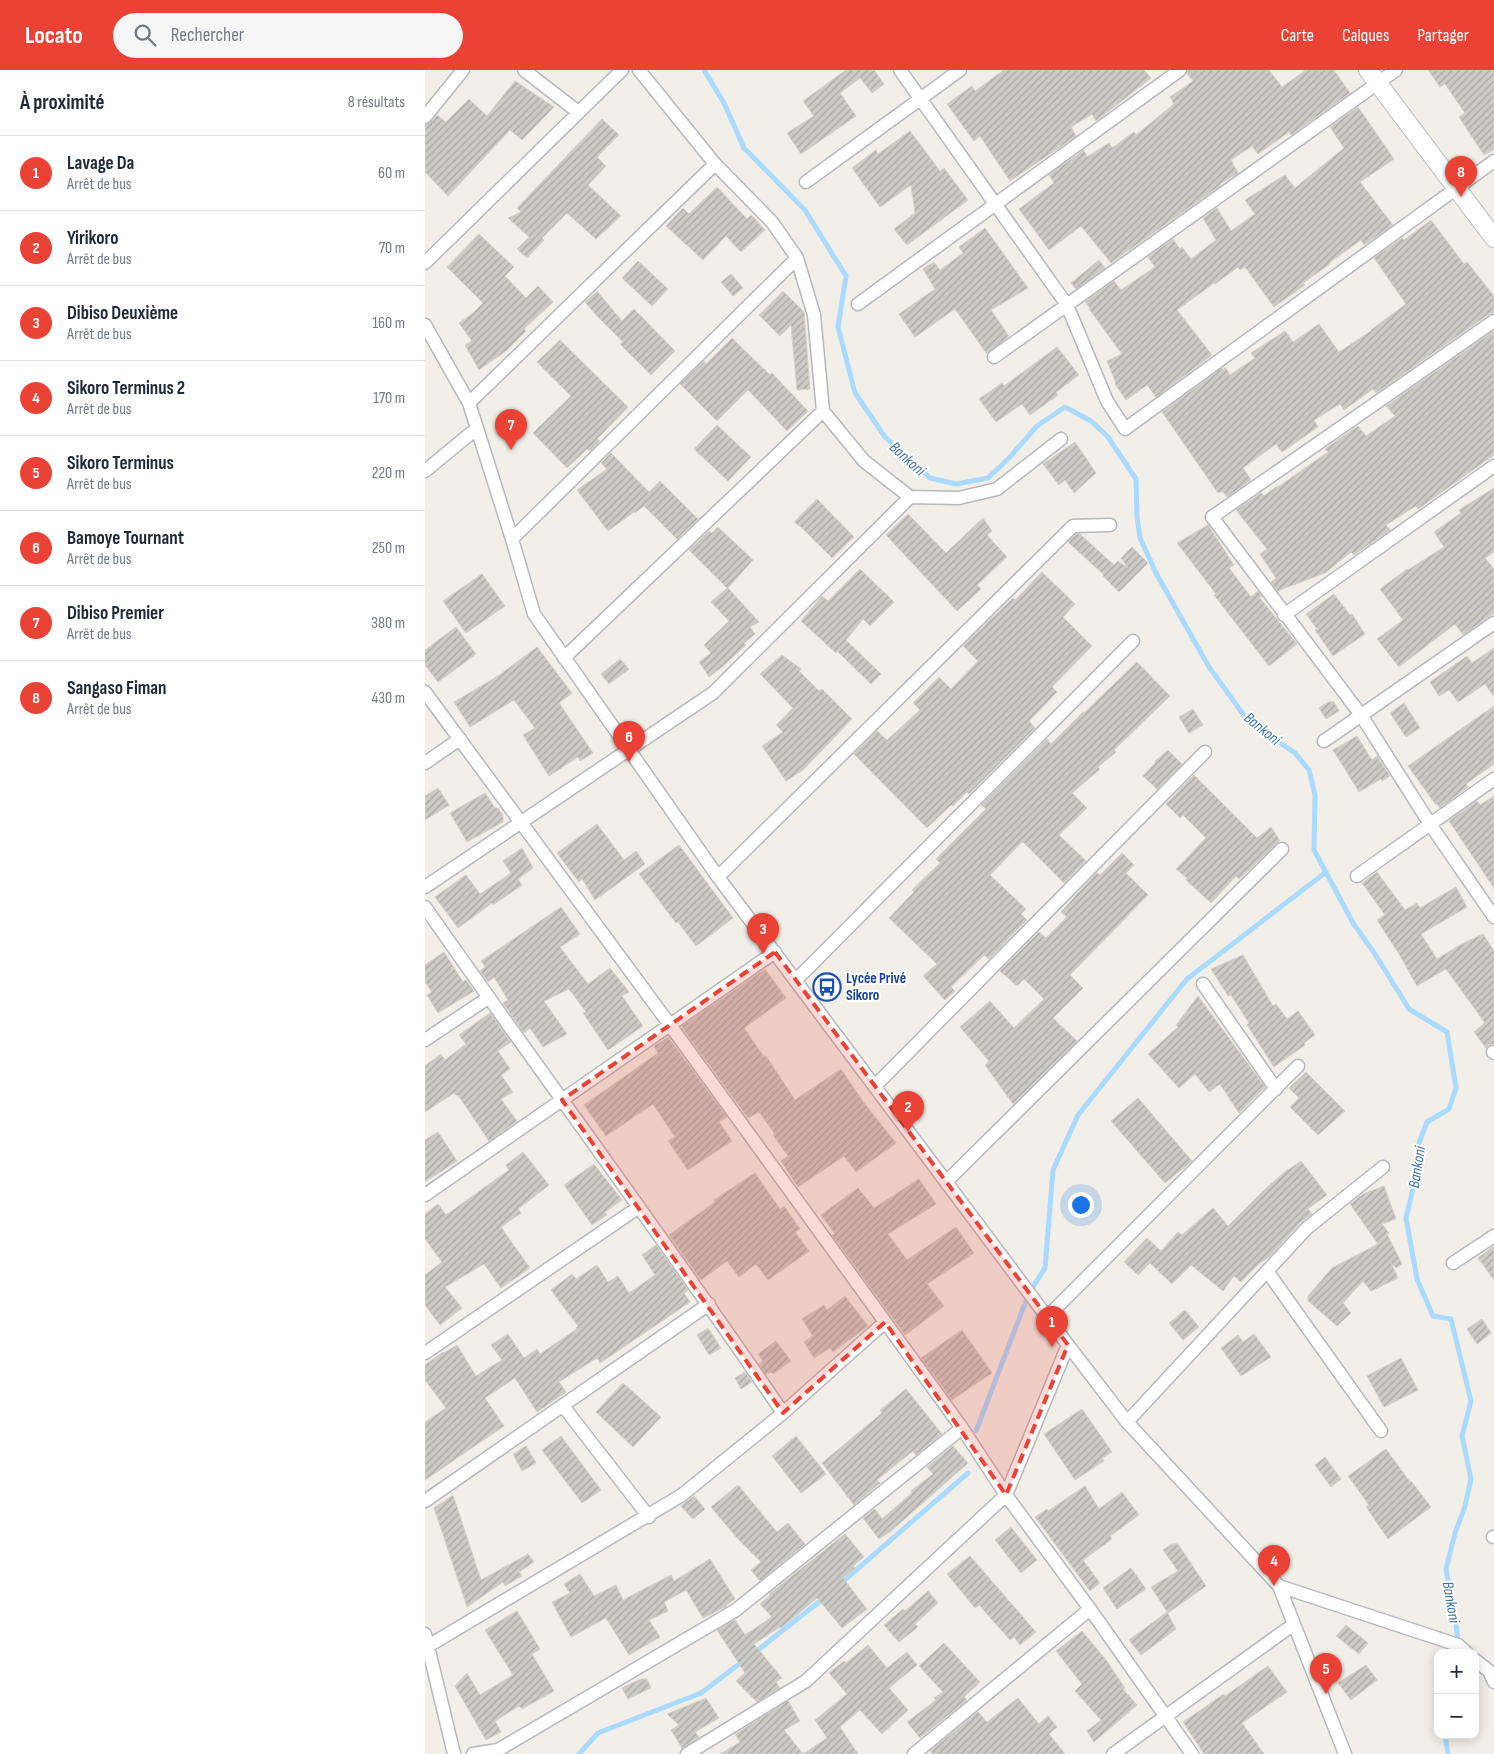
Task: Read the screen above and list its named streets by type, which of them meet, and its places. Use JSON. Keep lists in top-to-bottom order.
{
  "water": ["Bankoni"],
  "places": {
    "bus stop": ["Lycée Privé Sikoro"]
  },
  "page": {
    "header": "Locato",
    "search": "Rechercher",
    "nav": ["Carte", "Calques", "Partager"],
    "heading": ["À proximité", "8 résultats"],
    "list": [
      {
        "mark": "1",
        "name": "Lavage Da",
        "note": "Arrêt de bus",
        "value": "60 m"
      },
      {
        "mark": "2",
        "name": "Yirikoro",
        "note": "Arrêt de bus",
        "value": "70 m"
      },
      {
        "mark": "3",
        "name": "Dibiso Deuxième",
        "note": "Arrêt de bus",
        "value": "160 m"
      },
      {
        "mark": "4",
        "name": "Sikoro Terminus 2",
        "note": "Arrêt de bus",
        "value": "170 m"
      },
      {
        "mark": "5",
        "name": "Sikoro Terminus",
        "note": "Arrêt de bus",
        "value": "220 m"
      },
      {
        "mark": "6",
        "name": "Bamoye Tournant",
        "note": "Arrêt de bus",
        "value": "250 m"
      },
      {
        "mark": "7",
        "name": "Dibiso Premier",
        "note": "Arrêt de bus",
        "value": "380 m"
      },
      {
        "mark": "8",
        "name": "Sangaso Fiman",
        "note": "Arrêt de bus",
        "value": "430 m"
      }
    ],
    "pins": [
      "8",
      "7",
      "6",
      "3",
      "2",
      "1",
      "4",
      "5"
    ],
    "map_buttons": ["+", "−"]
  }
}
